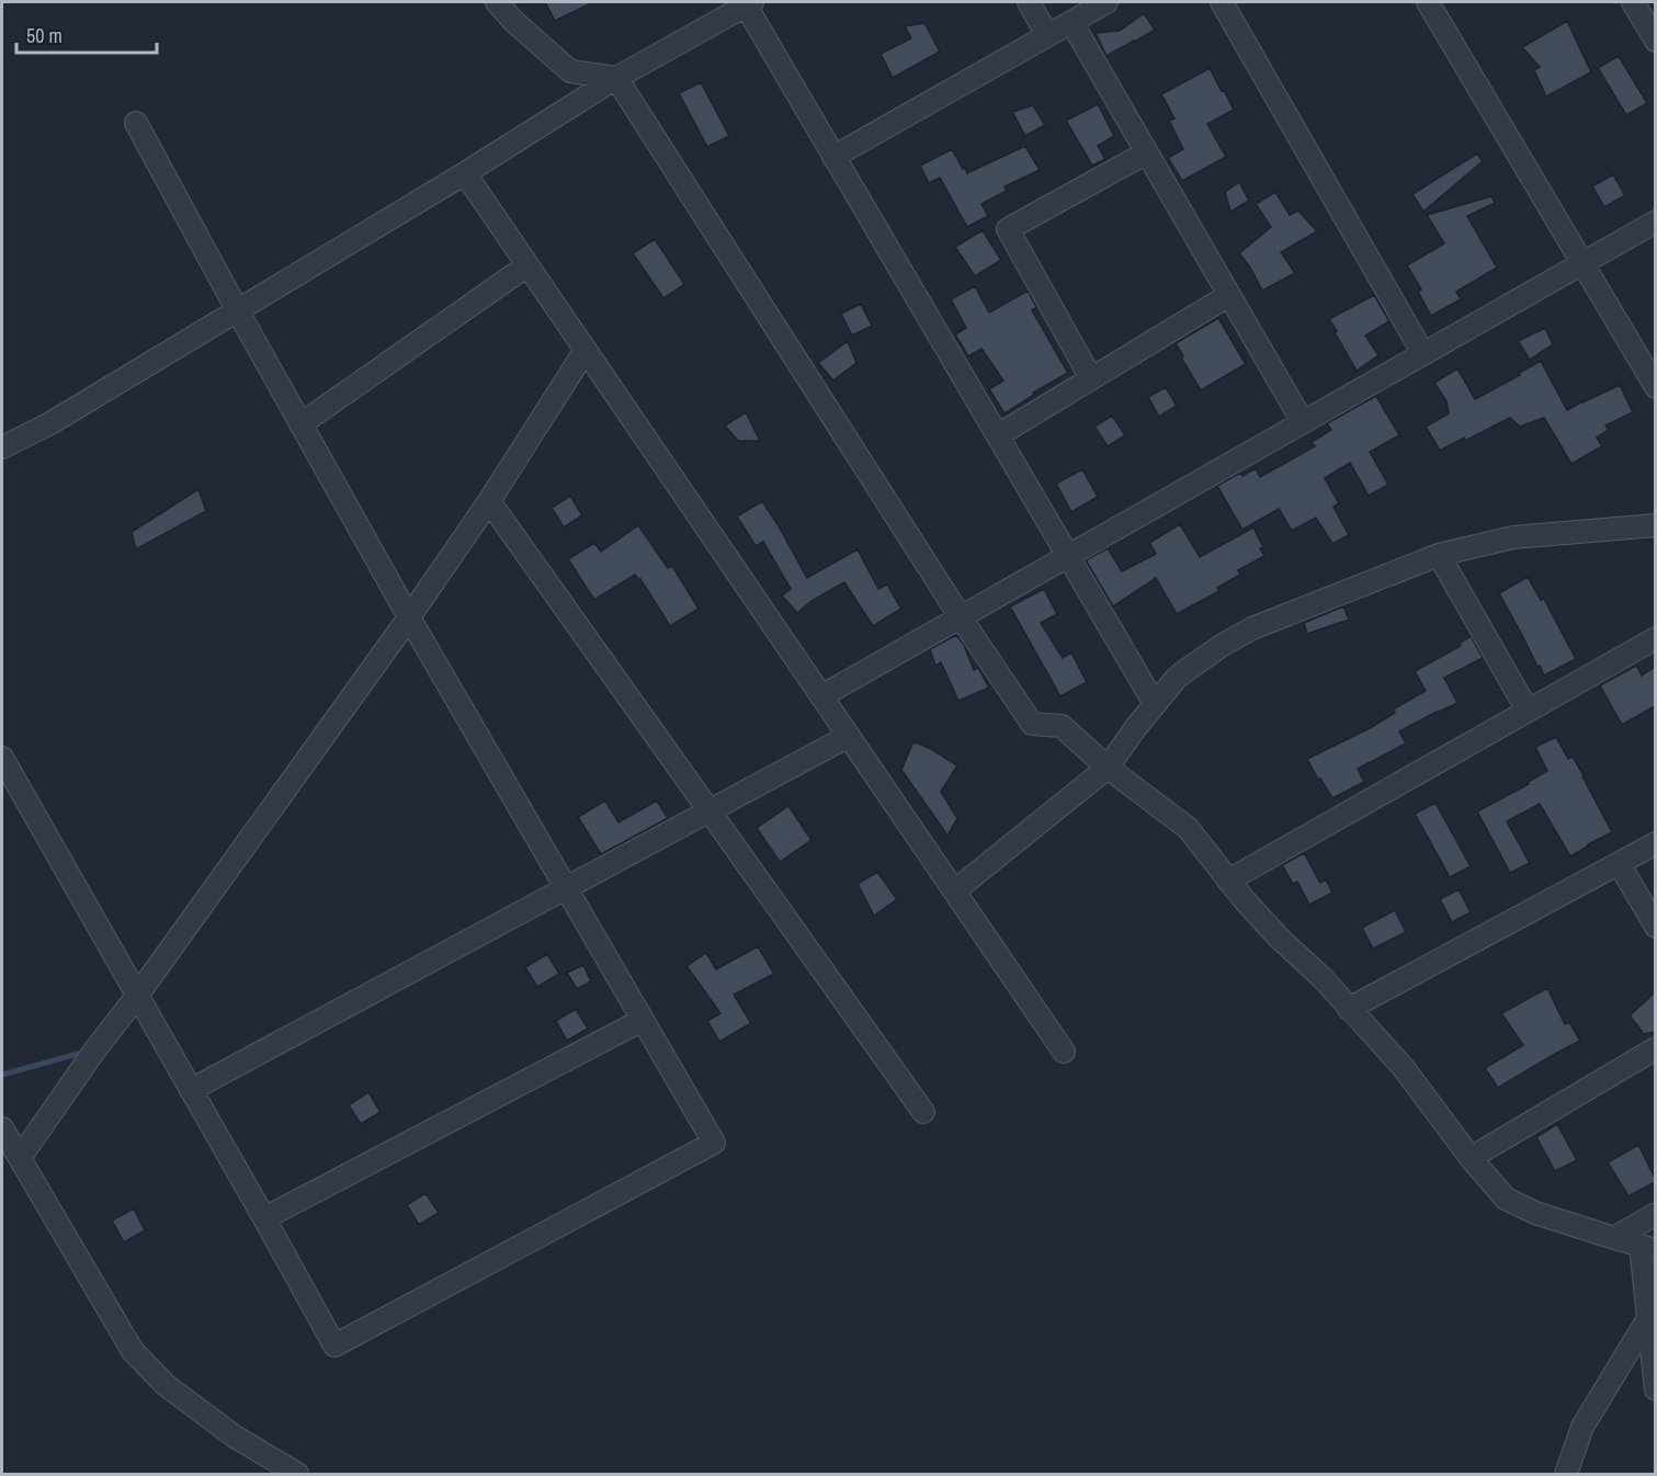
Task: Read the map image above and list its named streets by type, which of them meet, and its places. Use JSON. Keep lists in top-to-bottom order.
{
  "scale_bar": "50 m"
}
